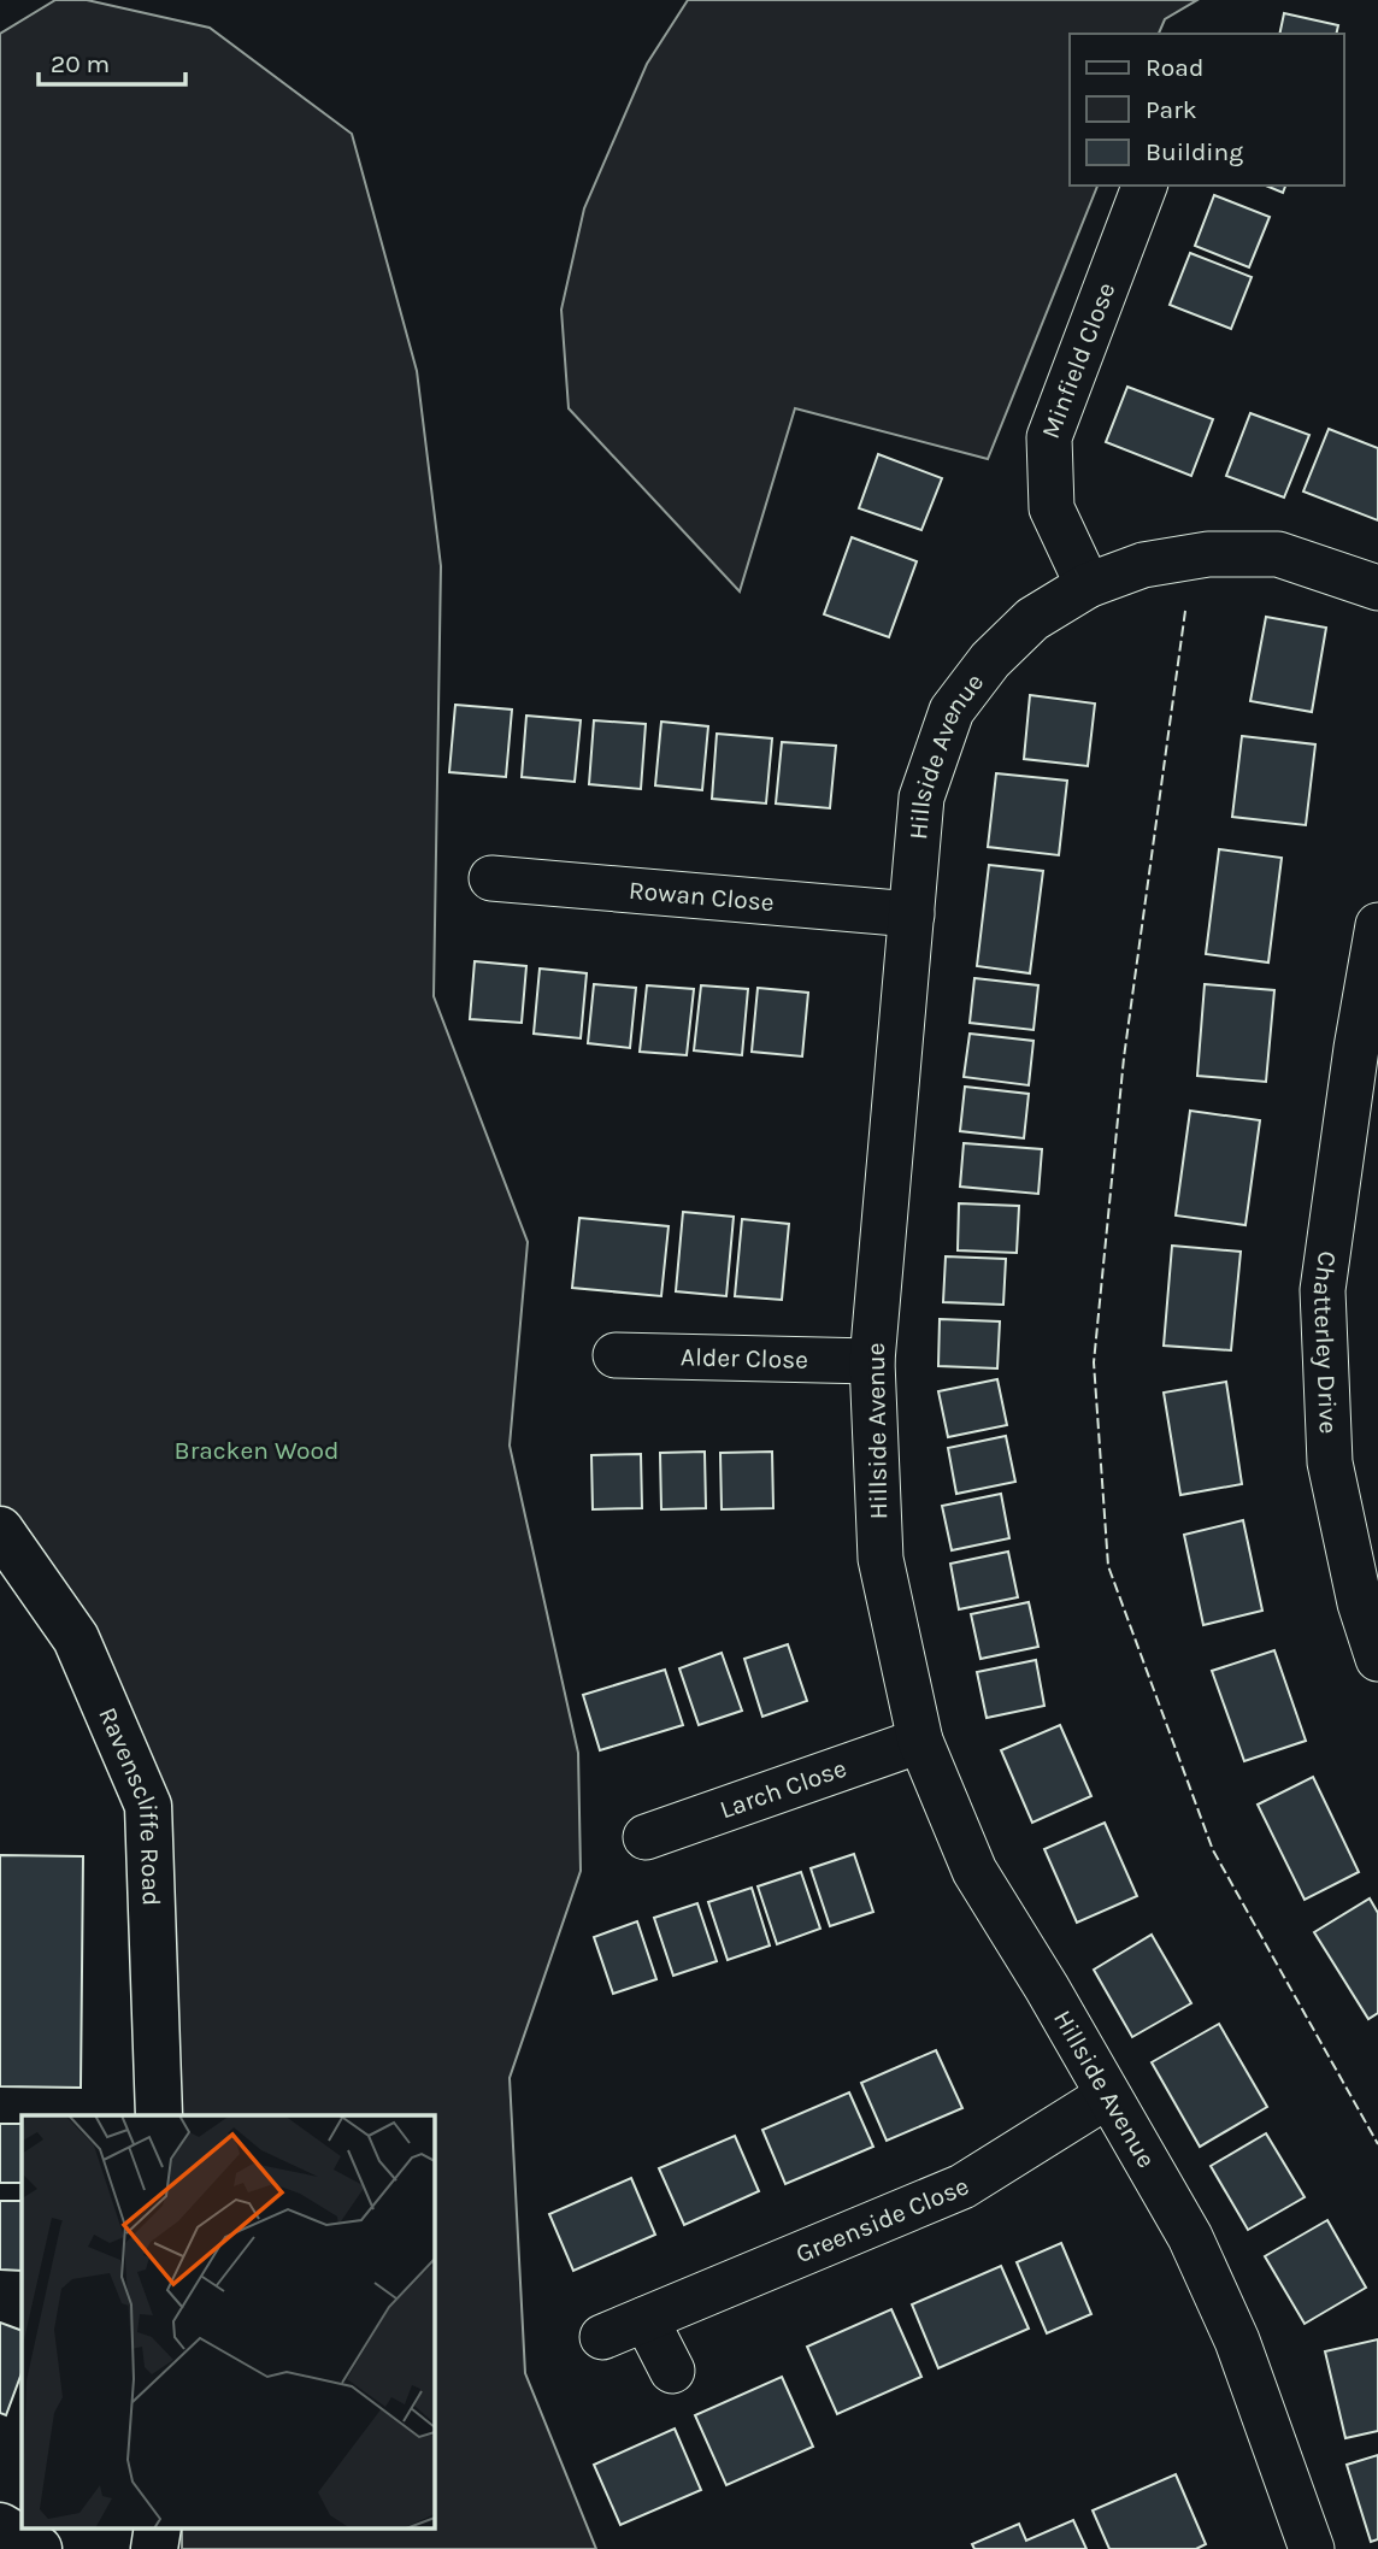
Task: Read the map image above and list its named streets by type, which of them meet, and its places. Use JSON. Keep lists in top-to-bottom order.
{
  "streets": {
    "street": [
      "Minfield Close",
      "Hillside Avenue",
      "Rowan Close",
      "Chatterley Drive",
      "Alder Close",
      "Larch Close",
      "Ravenscliffe Road",
      "Greenside Close"
    ]
  },
  "crossings": [
    ["Minfield Close", "Hillside Avenue"],
    ["Hillside Avenue", "Rowan Close"],
    ["Hillside Avenue", "Alder Close"],
    ["Hillside Avenue", "Larch Close"],
    ["Hillside Avenue", "Greenside Close"]
  ],
  "parks": ["Bracken Wood"],
  "legend": ["Road", "Park", "Building"],
  "scale_bar": "20 m"
}
